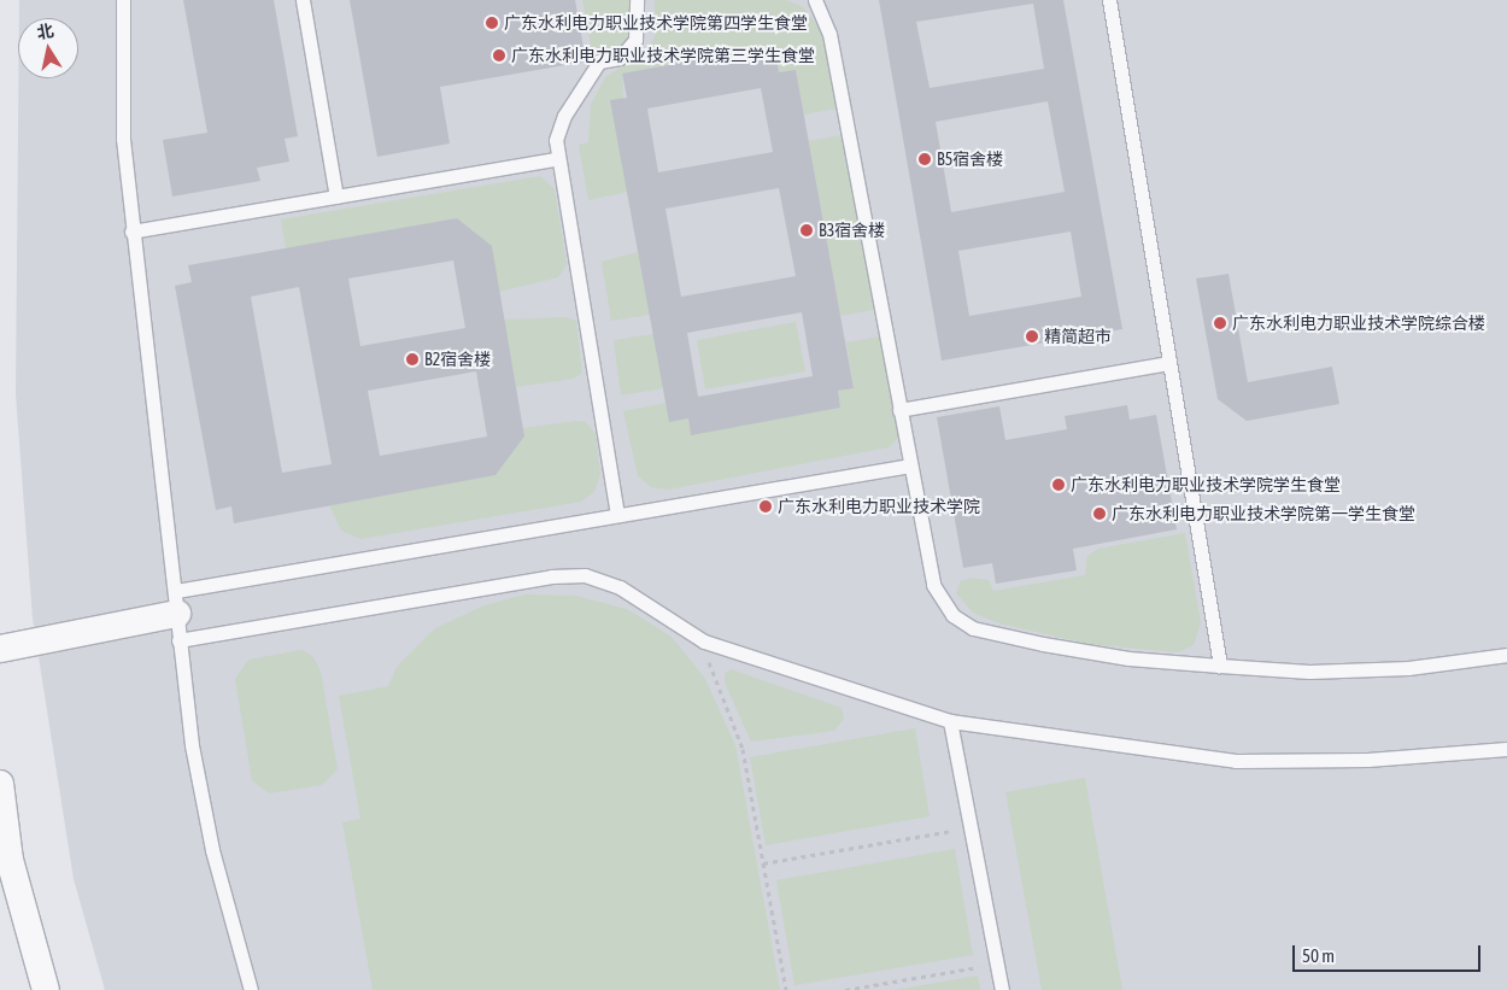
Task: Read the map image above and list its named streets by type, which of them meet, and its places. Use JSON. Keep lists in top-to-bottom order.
{
  "places": [
    "广东水利电力职业技术学院第四学生食堂",
    "广东水利电力职业技术学院第三学生食堂",
    "B5宿舍楼",
    "B3宿舍楼",
    "广东水利电力职业技术学院综合楼",
    "精简超市",
    "B2宿舍楼",
    "广东水利电力职业技术学院学生食堂",
    "广东水利电力职业技术学院",
    "广东水利电力职业技术学院第一学生食堂"
  ],
  "scale_bar": "50 m",
  "north": "top"
}
